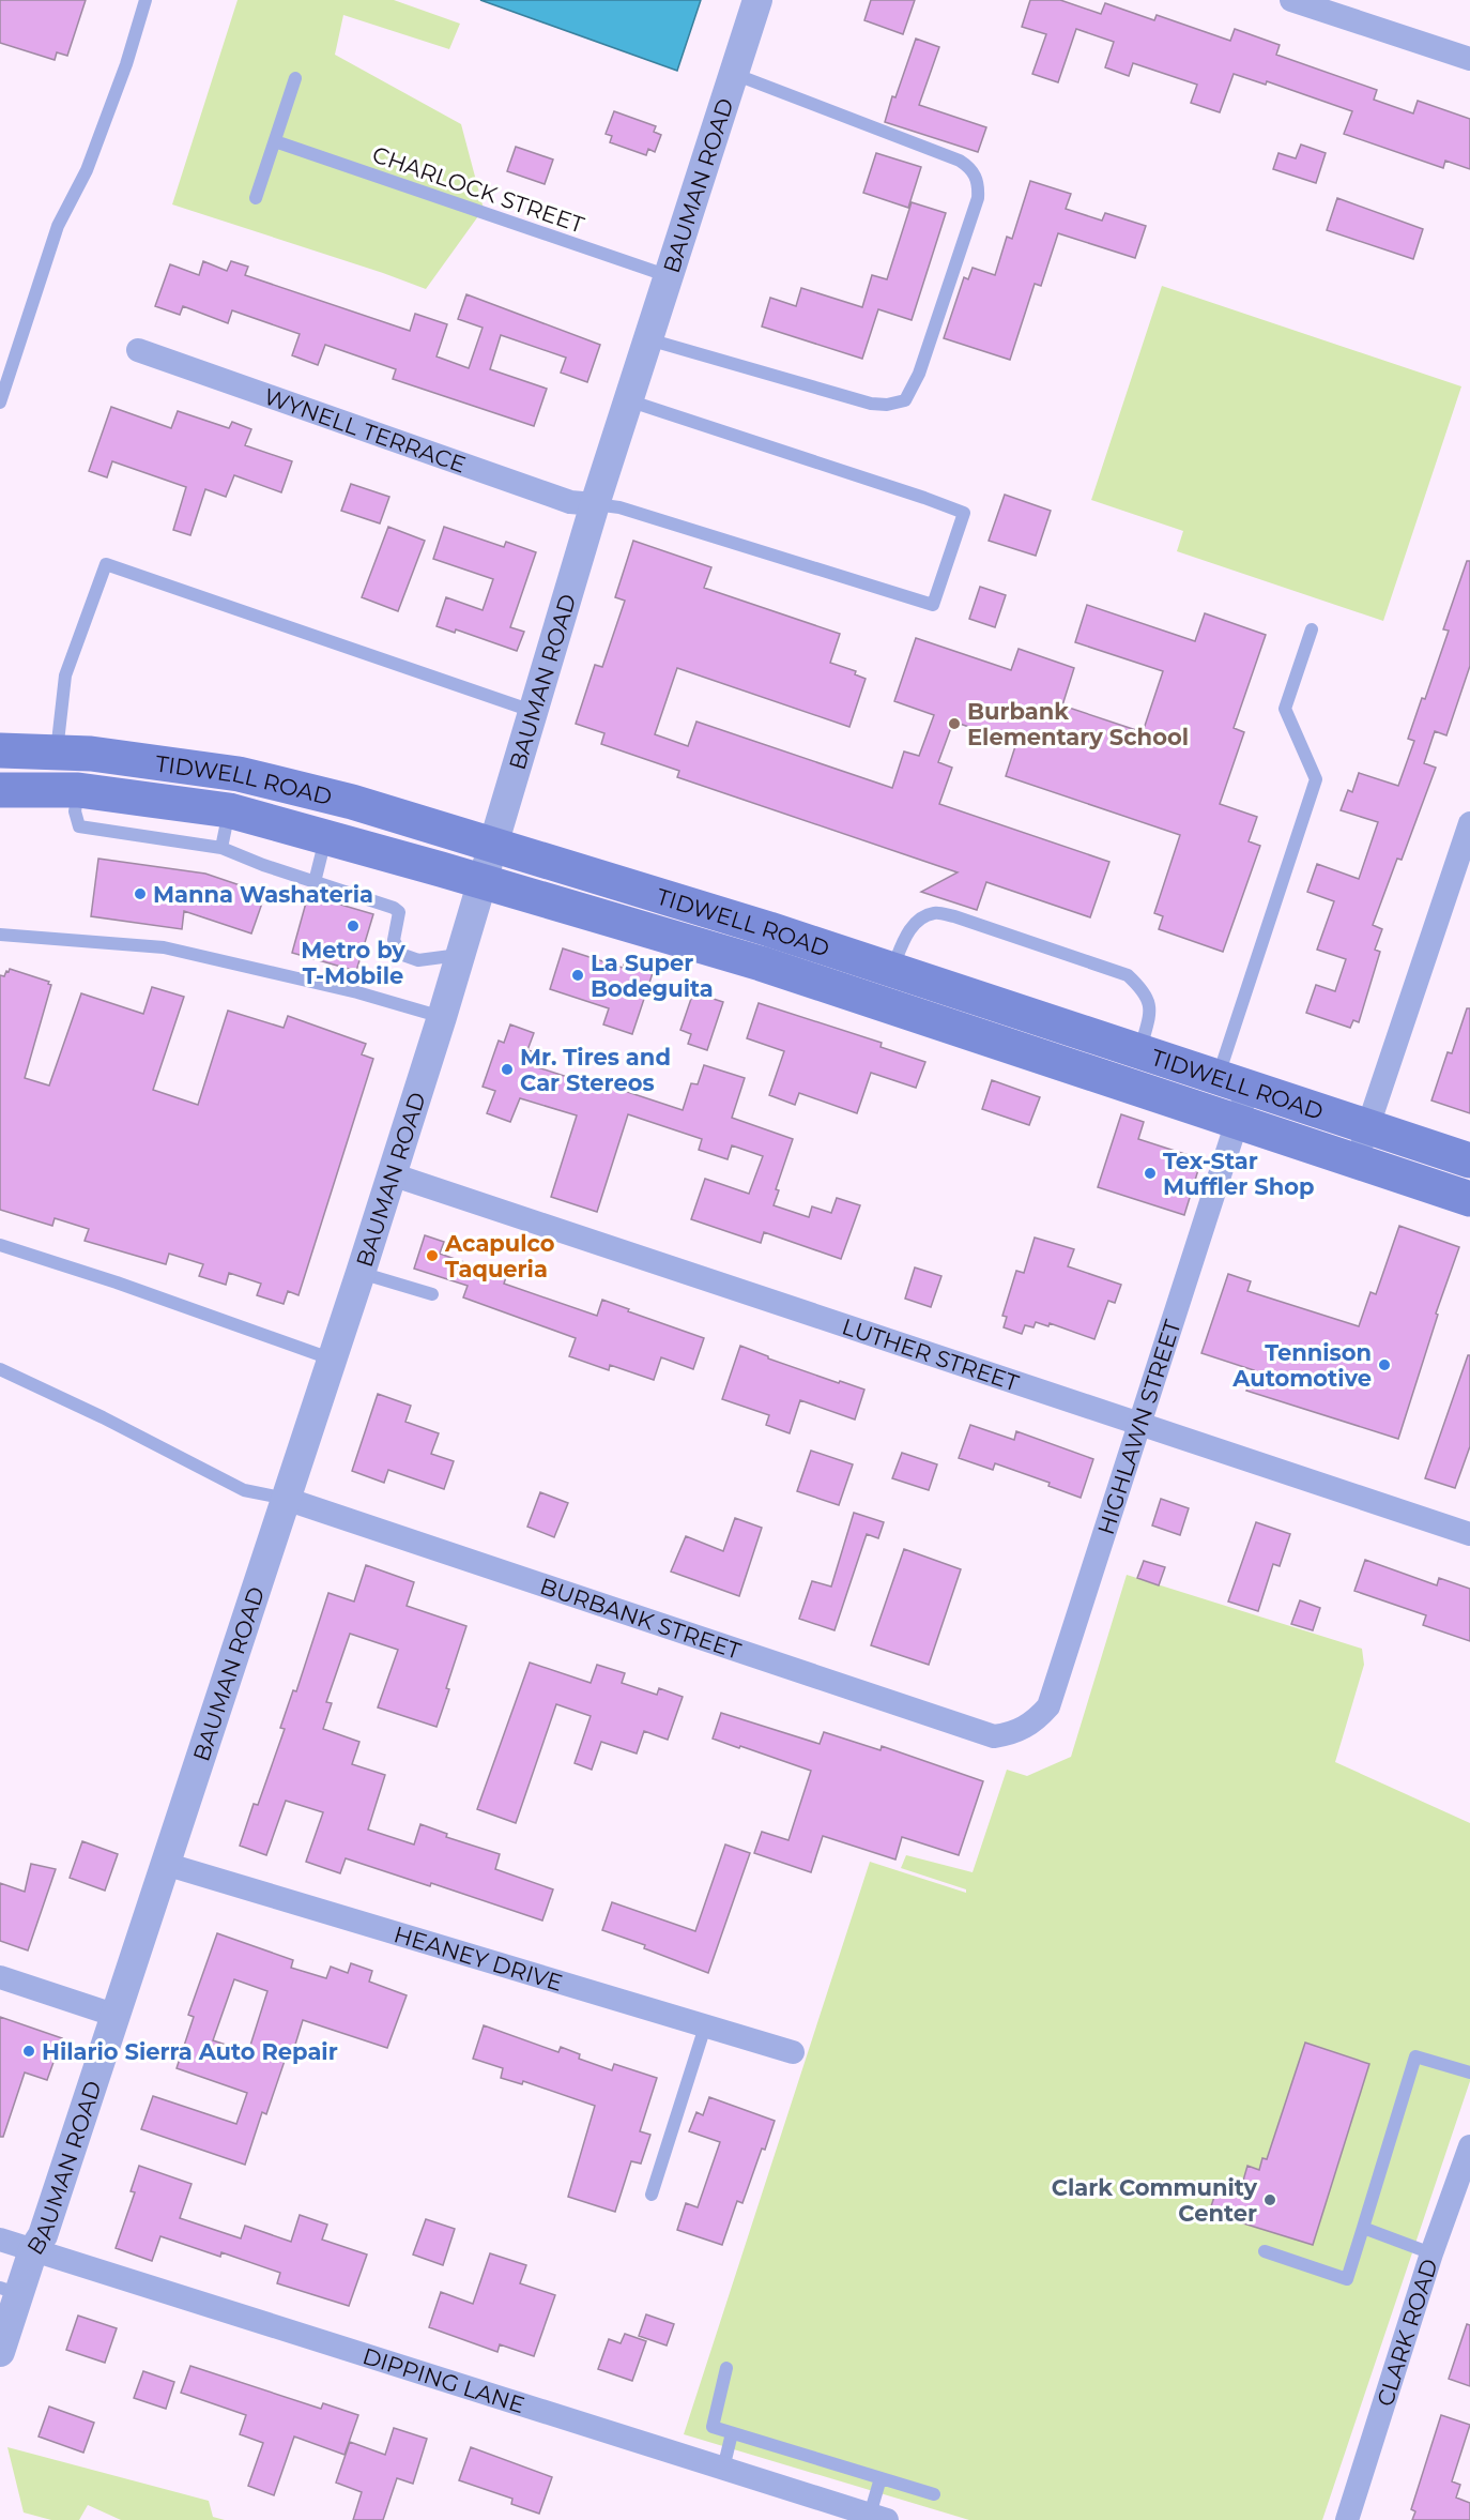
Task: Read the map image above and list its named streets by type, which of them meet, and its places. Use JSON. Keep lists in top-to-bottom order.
{
  "streets": {
    "main road": ["TIDWELL ROAD"],
    "street": [
      "BAUMAN ROAD",
      "WYNELL TERRACE",
      "LUTHER STREET",
      "HIGHLAWN STREET",
      "BURBANK STREET",
      "HEANEY DRIVE",
      "CLARK ROAD",
      "DIPPING LANE"
    ],
    "lane": ["CHARLOCK STREET"]
  },
  "crossings": [
    ["BAUMAN ROAD", "CHARLOCK STREET"],
    ["BAUMAN ROAD", "WYNELL TERRACE"],
    ["BAUMAN ROAD", "TIDWELL ROAD"],
    ["BAUMAN ROAD", "LUTHER STREET"],
    ["BAUMAN ROAD", "BURBANK STREET"],
    ["BAUMAN ROAD", "HEANEY DRIVE"],
    ["BAUMAN ROAD", "DIPPING LANE"],
    ["TIDWELL ROAD", "HIGHLAWN STREET"],
    ["LUTHER STREET", "HIGHLAWN STREET"],
    ["HIGHLAWN STREET", "BURBANK STREET"]
  ],
  "places": [
    "Burbank Elementary School",
    "Manna Washateria",
    "Metro by T-Mobile",
    "La Super Bodeguita",
    "Mr. Tires and Car Stereos",
    "Tex-Star Muffler Shop",
    "Acapulco Taqueria",
    "Tennison Automotive",
    "Hilario Sierra Auto Repair",
    "Clark Community Center"
  ]
}
